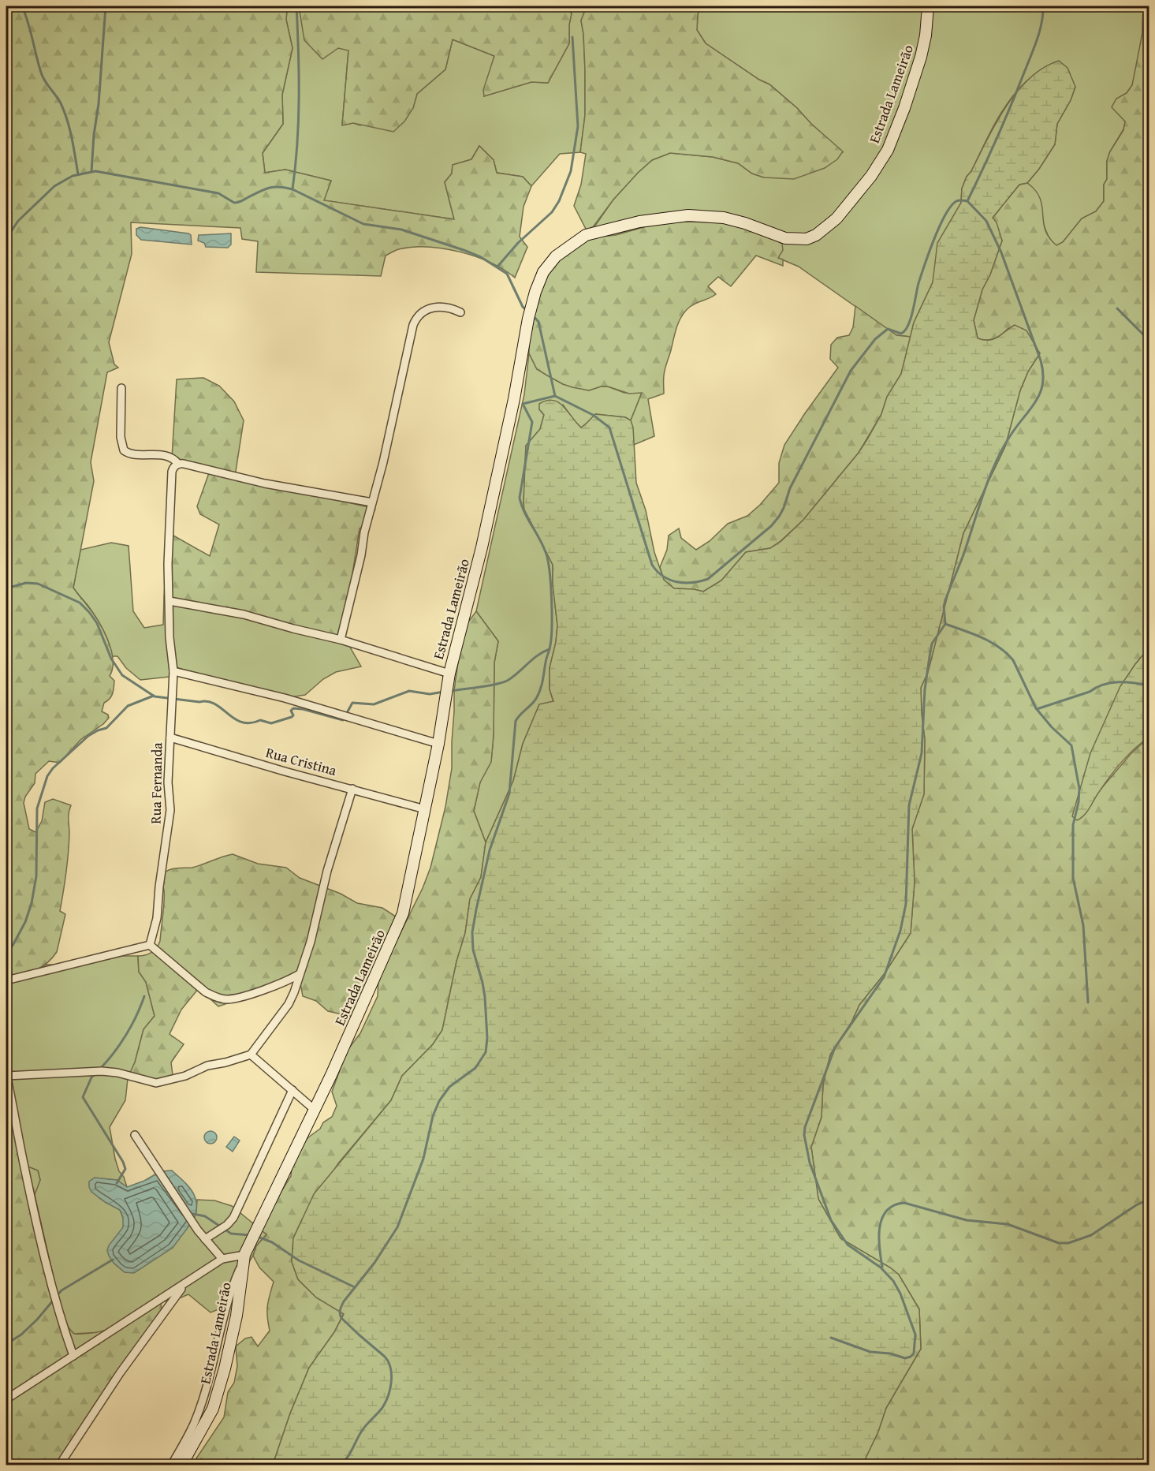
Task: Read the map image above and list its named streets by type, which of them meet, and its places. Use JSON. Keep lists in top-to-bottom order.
{
  "streets": {
    "street": ["Estrada Lameirão", "Rua Cristina", "Rua Fernanda"]
  },
  "crossings": [
    ["Estrada Lameirão", "Rua Cristina"],
    ["Rua Cristina", "Rua Fernanda"]
  ]
}
